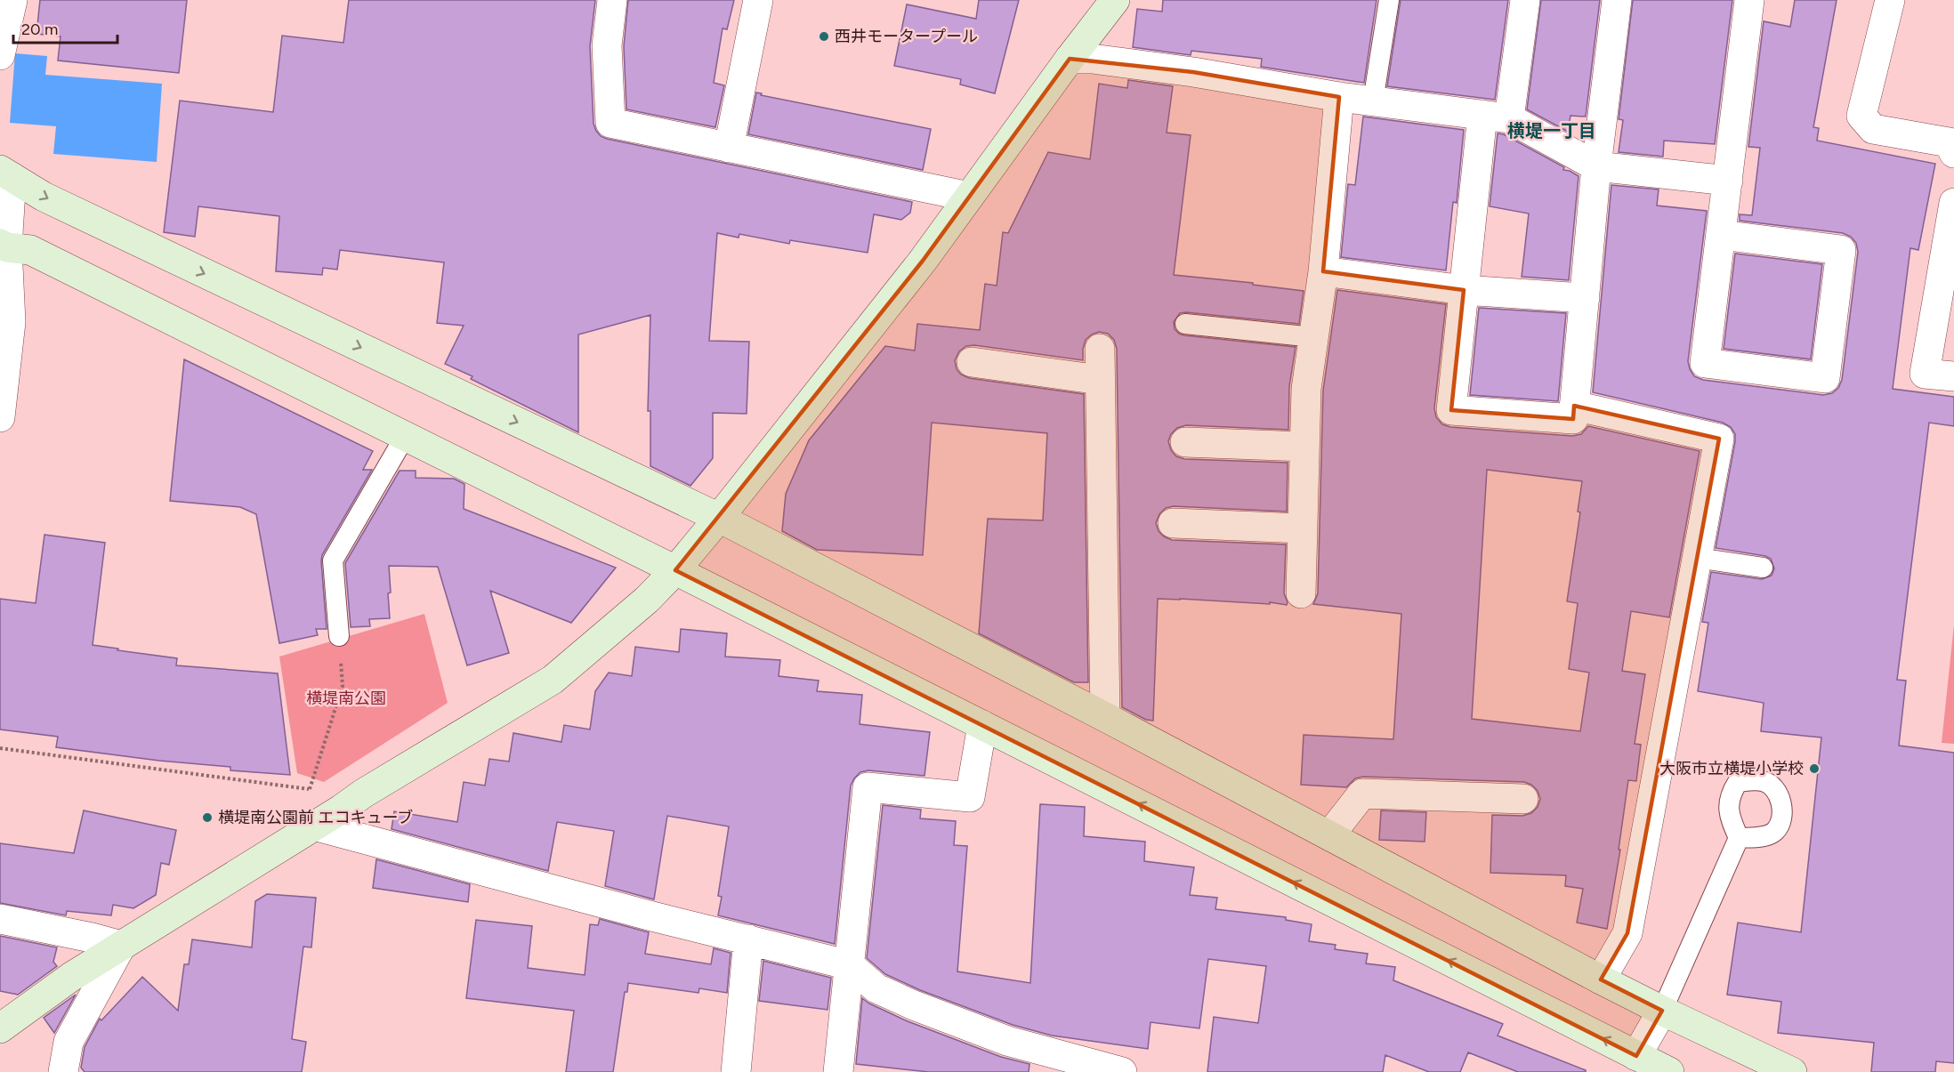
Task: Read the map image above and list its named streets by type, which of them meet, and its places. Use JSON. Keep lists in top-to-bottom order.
{
  "districts": ["横堤一丁目"],
  "parks": ["横堤南公園"],
  "places": ["西井モータープール", "大阪市立横堤小学校", "横堤南公園前 エコキューブ"],
  "scale_bar": "20 m"
}
